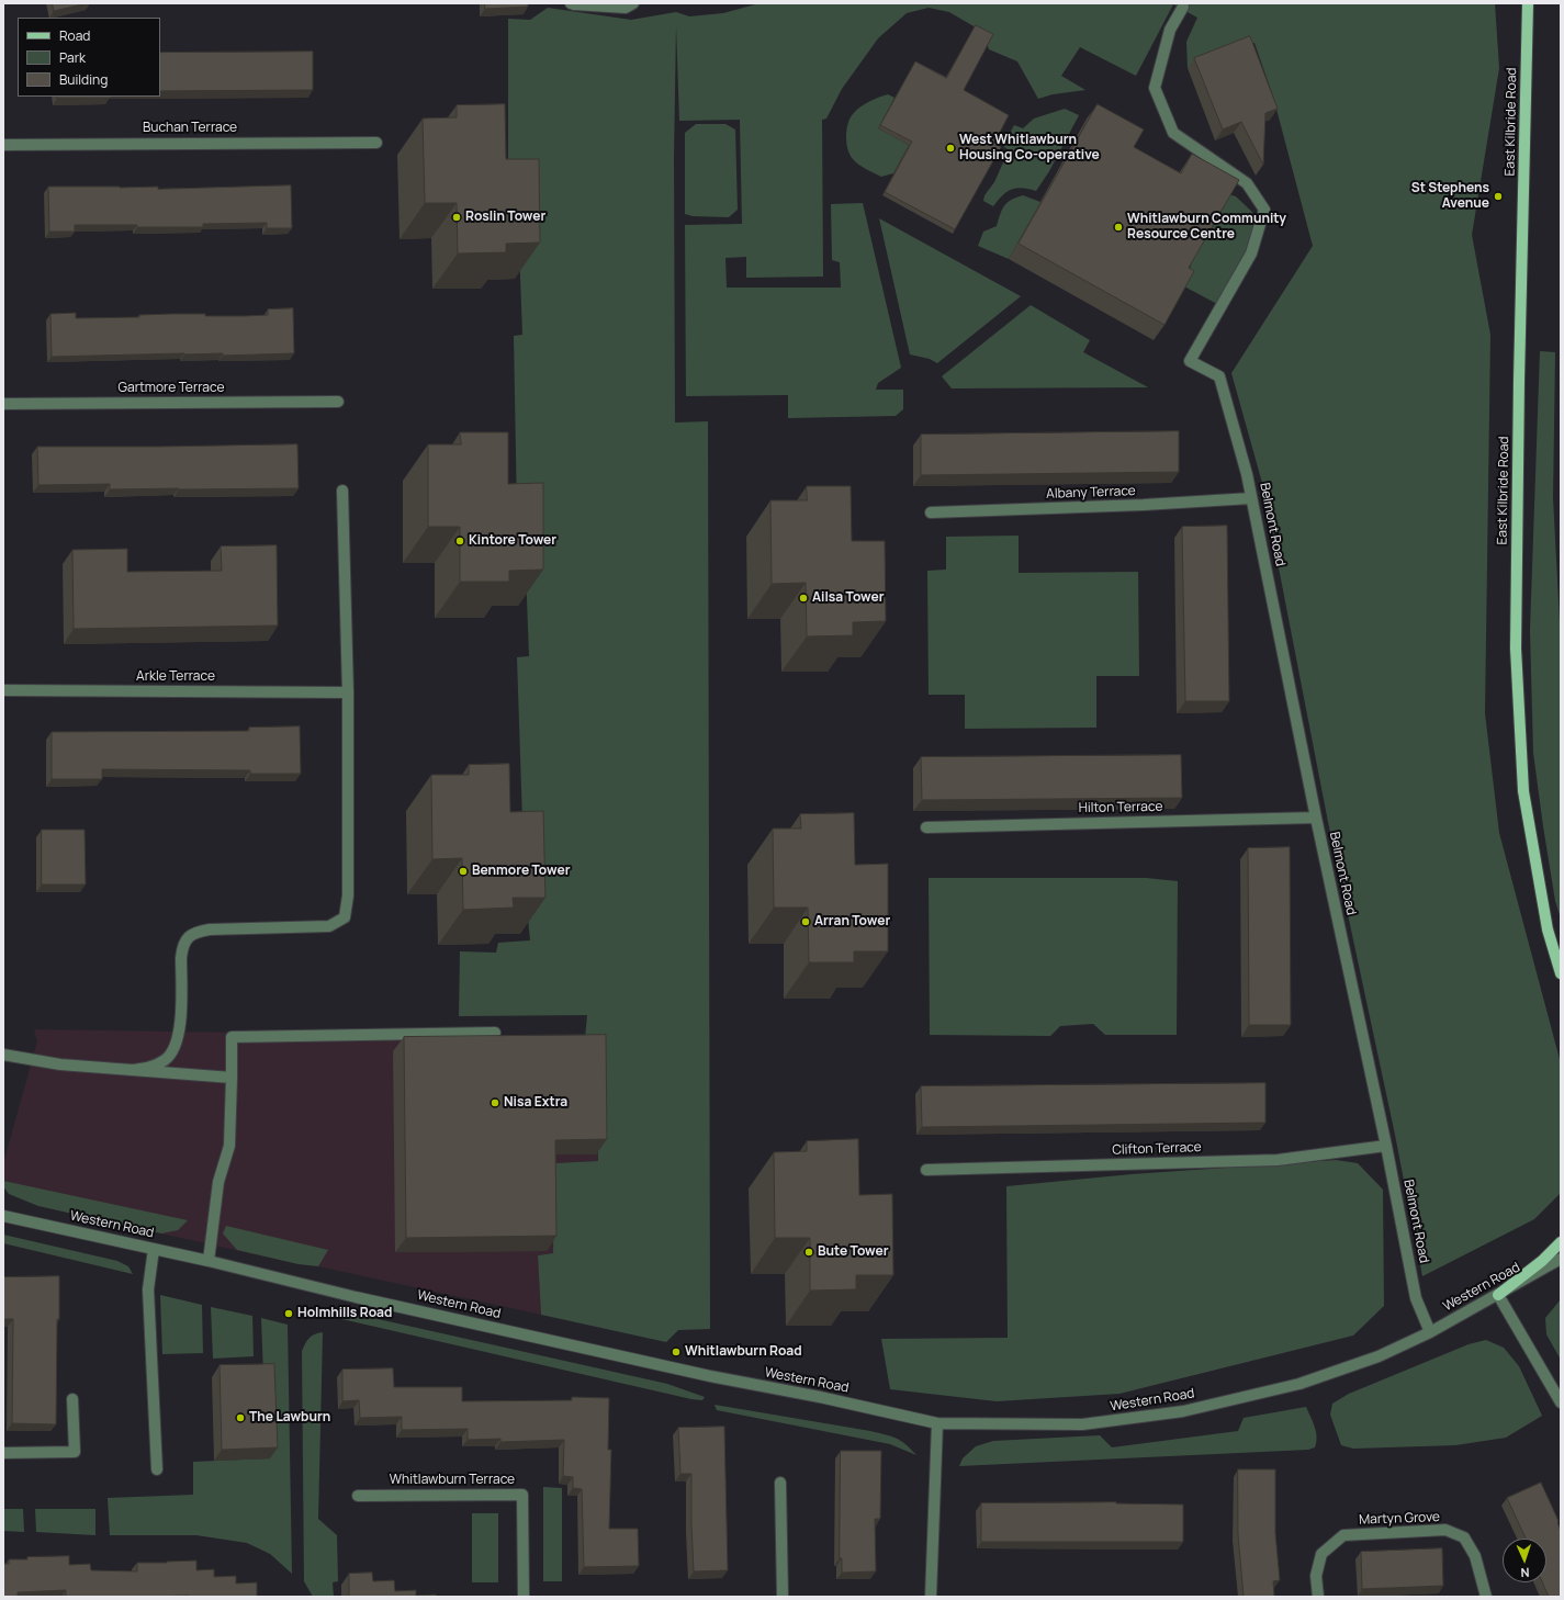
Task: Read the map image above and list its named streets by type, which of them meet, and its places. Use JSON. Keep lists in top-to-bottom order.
{
  "streets": {
    "main road": ["East Kilbride Road"],
    "street": [
      "Buchan Terrace",
      "Gartmore Terrace",
      "Albany Terrace",
      "Belmont Road",
      "Arkle Terrace",
      "Hilton Terrace",
      "Clifton Terrace",
      "Western Road",
      "Whitlawburn Terrace",
      "Martyn Grove"
    ]
  },
  "crossings": [
    ["Albany Terrace", "Belmont Road"],
    ["Belmont Road", "Hilton Terrace"],
    ["Belmont Road", "Clifton Terrace"],
    ["Belmont Road", "Western Road"]
  ],
  "places": [
    "West Whitlawburn Housing Co-operative",
    "St Stephens Avenue",
    "Roslin Tower",
    "Whitlawburn Community Resource Centre",
    "Kintore Tower",
    "Ailsa Tower",
    "Benmore Tower",
    "Arran Tower",
    "Nisa Extra",
    "Bute Tower",
    "Holmhills Road",
    "Whitlawburn Road",
    "The Lawburn"
  ],
  "legend": ["Road", "Park", "Building"],
  "north": "bottom"
}
